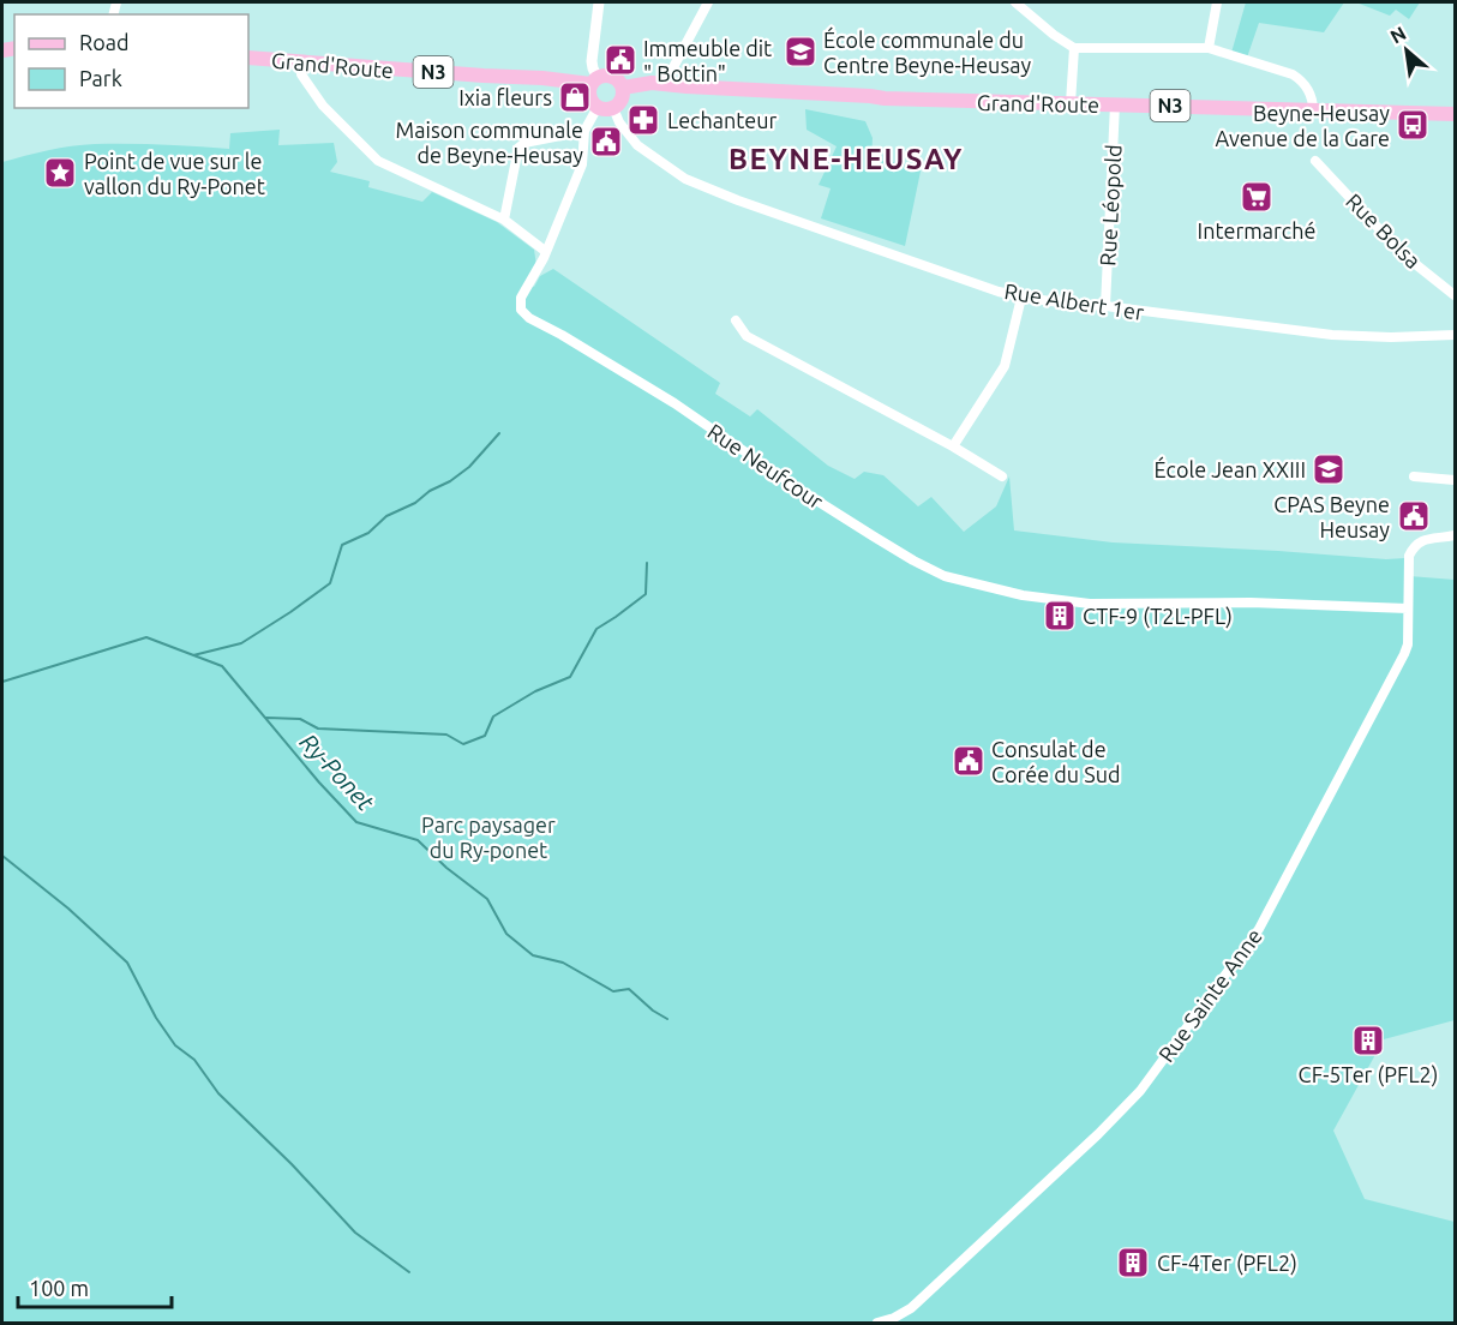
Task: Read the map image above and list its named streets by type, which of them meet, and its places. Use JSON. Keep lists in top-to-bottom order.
{
  "streets": {
    "main road": ["Grand'Route", "N3"],
    "street": [
      "Rue Léopold",
      "Rue Bolsa",
      "Rue Albert 1er",
      "Rue Neufcour",
      "Rue Sainte Anne"
    ]
  },
  "crossings": [
    ["Grand'Route", "Rue Léopold"],
    ["Grand'Route", "Rue Albert 1er"],
    ["Rue Léopold", "Rue Albert 1er"],
    ["Rue Neufcour", "Rue Sainte Anne"]
  ],
  "districts": ["BEYNE-HEUSAY"],
  "water": ["Ry-Ponet"],
  "parks": ["Parc paysager du Ry-ponet"],
  "places": {
    "school or university": ["École communale du Centre Beyne-Heusay", "École Jean XXIII"],
    "public building": [
      "Immeuble dit \" Bottin\"",
      "Maison communale de Beyne-Heusay",
      "CPAS Beyne Heusay",
      "Consulat de Corée du Sud"
    ],
    "shop": ["Ixia fleurs"],
    "pharmacy": ["Lechanteur"],
    "bus stop": ["Beyne-Heusay Avenue de la Gare"],
    "place": ["Point de vue sur le vallon du Ry-Ponet"],
    "supermarket": ["Intermarché"],
    "building": ["CTF-9 (T2L-PFL)", "CF-5Ter (PFL2)", "CF-4Ter (PFL2)"]
  },
  "legend": ["Road", "Park"],
  "scale_bar": "100 m",
  "north": "top left"
}
